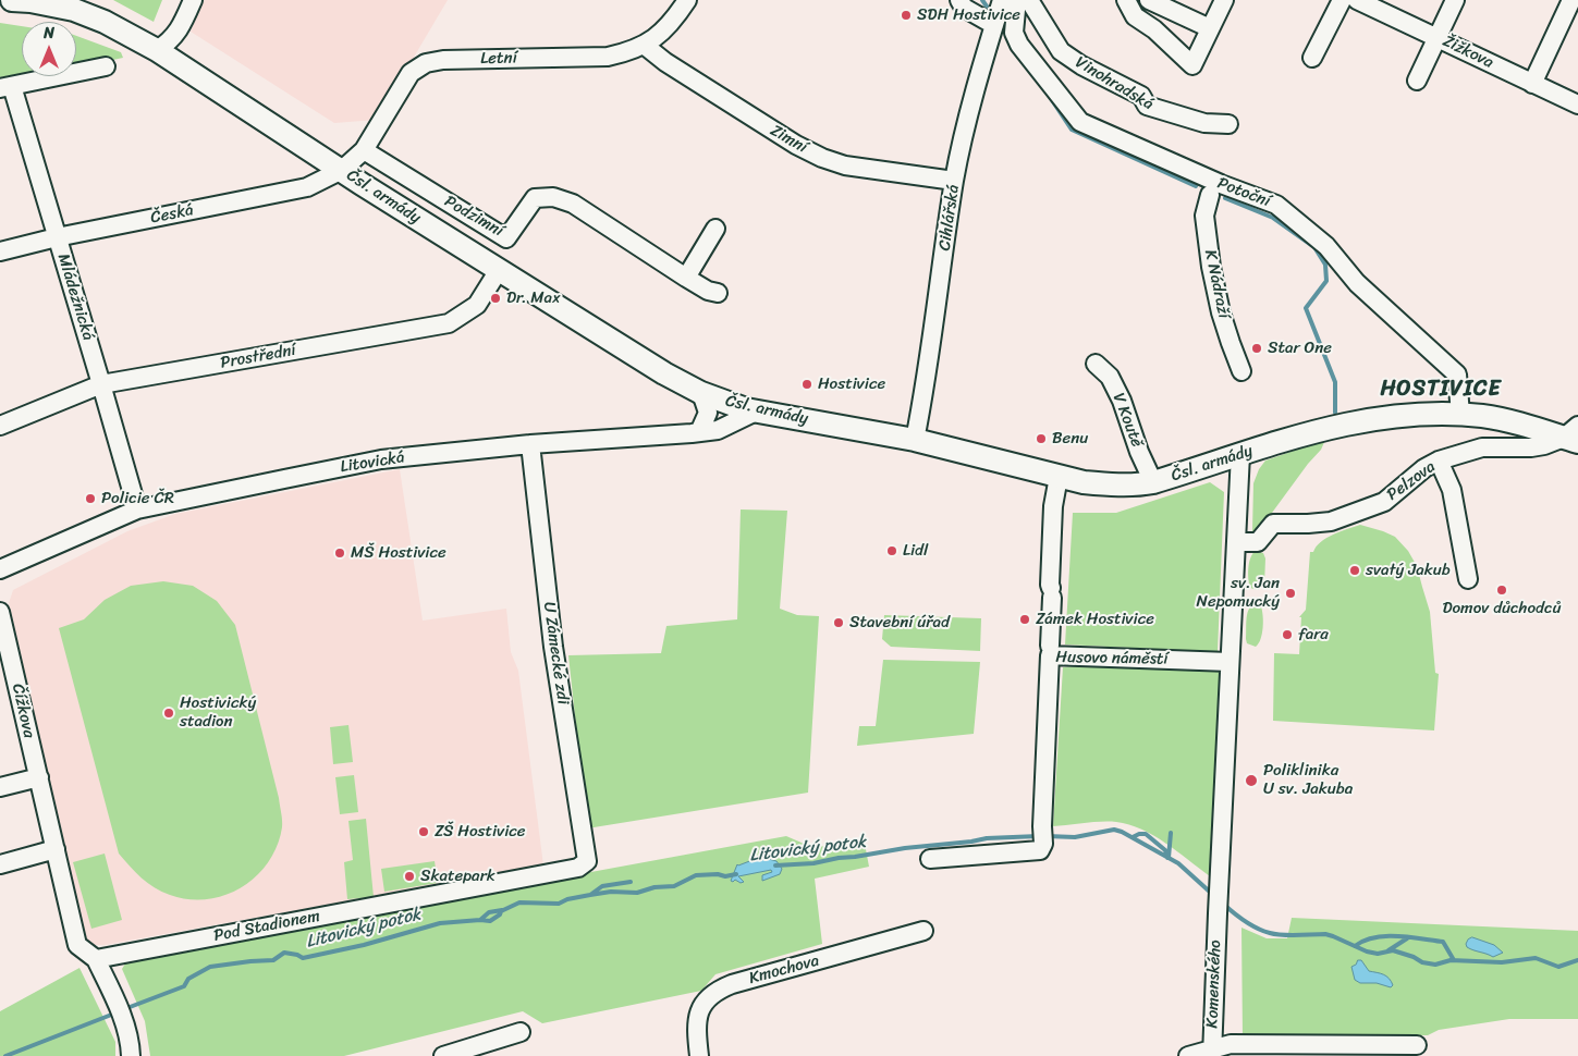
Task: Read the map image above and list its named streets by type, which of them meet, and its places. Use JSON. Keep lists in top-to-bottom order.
{
  "streets": {
    "main road": ["Čsl. armády"],
    "street": [
      "Žižkova",
      "Letní",
      "Vinohradská",
      "Zimní",
      "Potoční",
      "Česká",
      "Podzimní",
      "Cihlářská",
      "K Nádraží",
      "Mládežnická",
      "Prostřední",
      "V Koutě",
      "Litovická",
      "Pelzova",
      "U Zámecké zdi",
      "Husovo náměstí",
      "Čížkova",
      "Pod Stadionem",
      "Kmochova",
      "Komenského"
    ]
  },
  "crossings": [
    ["Letní", "Zimní"],
    ["Letní", "Čsl. armády"],
    ["Letní", "Česká"],
    ["Letní", "Podzimní"],
    ["Zimní", "Cihlářská"],
    ["Potoční", "Čsl. armády"],
    ["Čsl. armády", "Česká"],
    ["Čsl. armády", "Cihlářská"],
    ["Čsl. armády", "Prostřední"],
    ["Čsl. armády", "V Koutě"],
    ["Čsl. armády", "Litovická"],
    ["Čsl. armády", "Pelzova"],
    ["Čsl. armády", "Husovo náměstí"],
    ["Česká", "Mládežnická"],
    ["Mládežnická", "Prostřední"],
    ["Mládežnická", "Litovická"],
    ["Litovická", "U Zámecké zdi"],
    ["U Zámecké zdi", "Pod Stadionem"],
    ["Husovo náměstí", "Komenského"],
    ["Čížkova", "Pod Stadionem"]
  ],
  "districts": ["HOSTIVICE"],
  "water": ["Litovický potok"],
  "places": [
    "SDH Hostivice",
    "Dr. Max",
    "Star One",
    "Hostivice",
    "Benu",
    "Policie ČR",
    "Lidl",
    "MŠ Hostivice",
    "svatý Jakub",
    "Domov důchodců",
    "sv. Jan Nepomucký",
    "Zámek Hostivice",
    "Stavební úřad",
    "fara",
    "Hostivický stadion",
    "Poliklinika U sv. Jakuba",
    "ZŠ Hostivice",
    "Skatepark"
  ],
  "north": "top"
}
